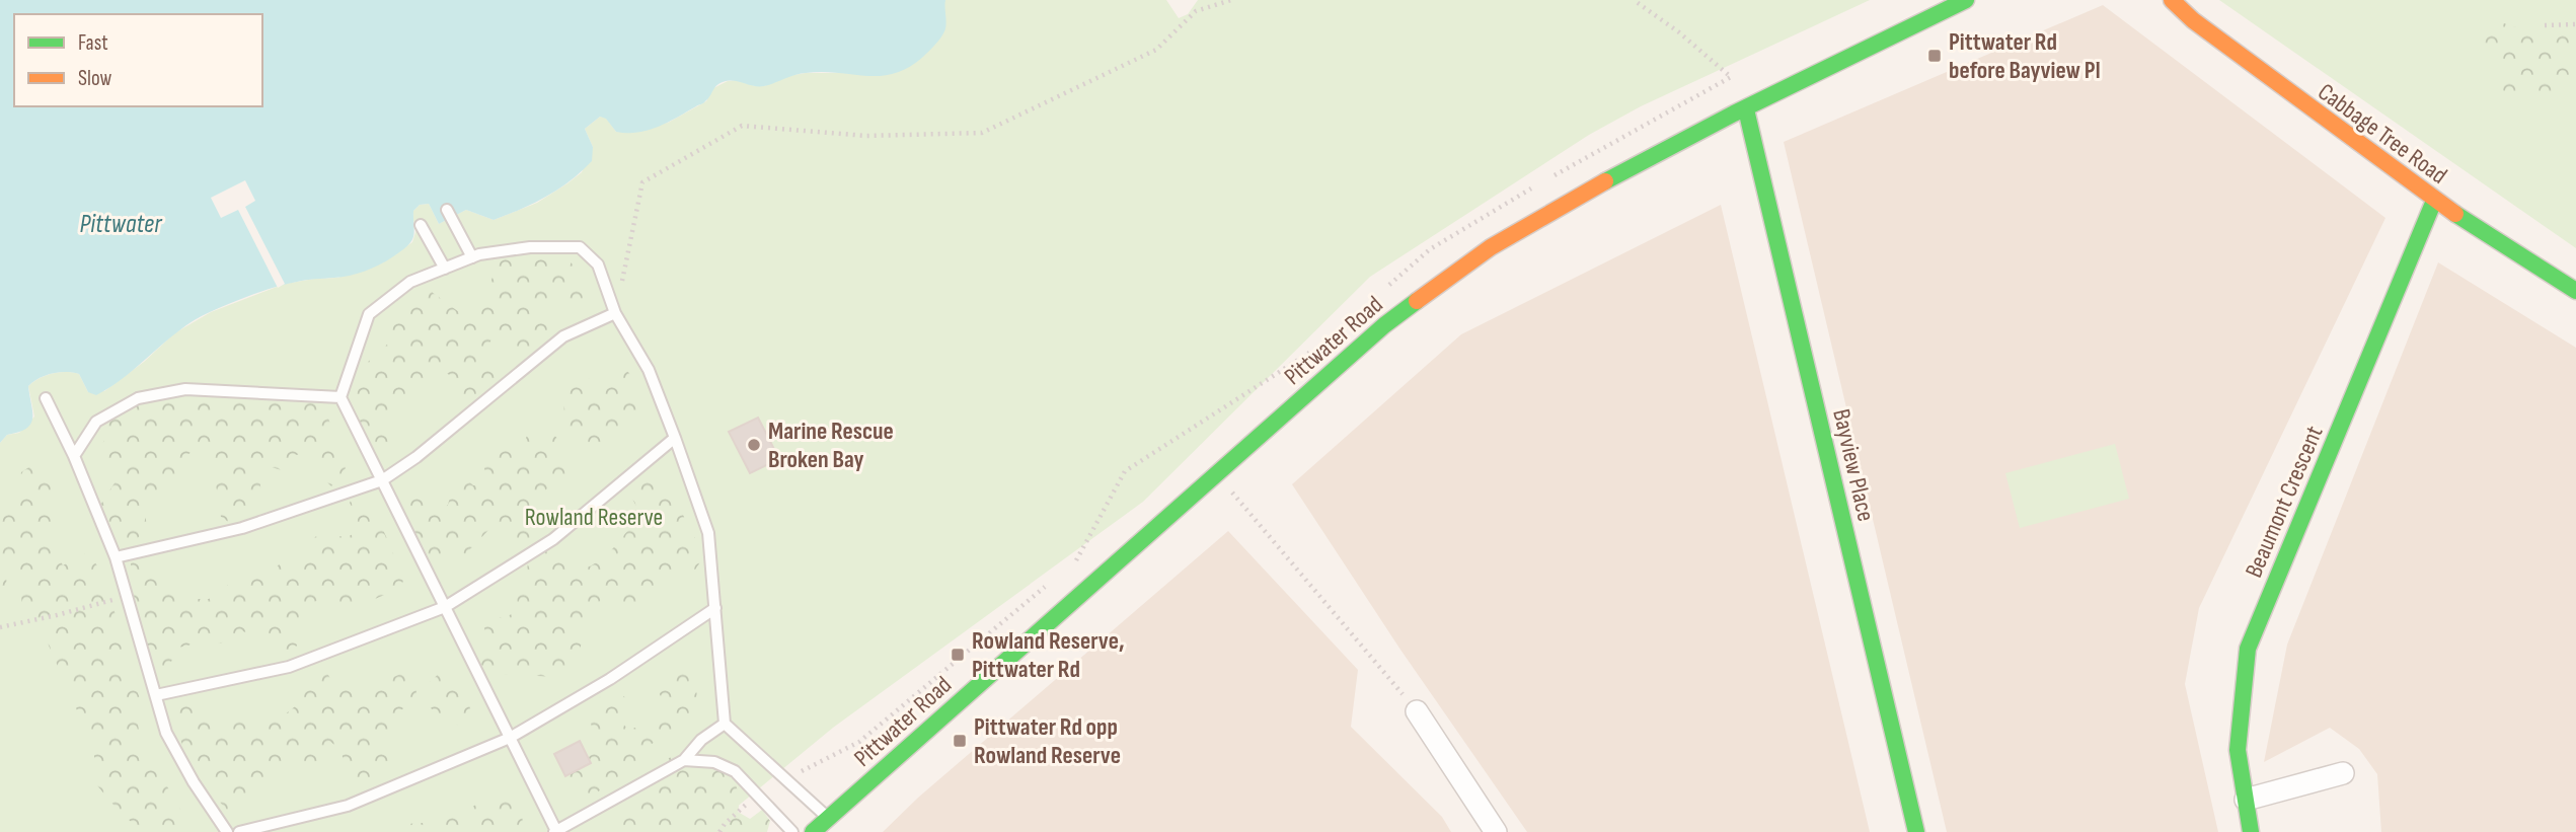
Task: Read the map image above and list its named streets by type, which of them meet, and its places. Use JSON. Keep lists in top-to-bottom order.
{
  "streets": {
    "street": [
      "Cabbage Tree Road",
      "Pittwater Road",
      "Bayview Place",
      "Beaumont Crescent"
    ]
  },
  "crossings": [
    ["Cabbage Tree Road", "Beaumont Crescent"],
    ["Pittwater Road", "Bayview Place"]
  ],
  "water": ["Pittwater"],
  "parks": ["Rowland Reserve"],
  "places": {
    "transit": ["Pittwater Rd before Bayview Pl", "Rowland Reserve, Pittwater Rd", "Pittwater Rd opp Rowland Reserve"],
    "other": ["Marine Rescue Broken Bay"]
  },
  "legend": ["Fast", "Slow"]
}
